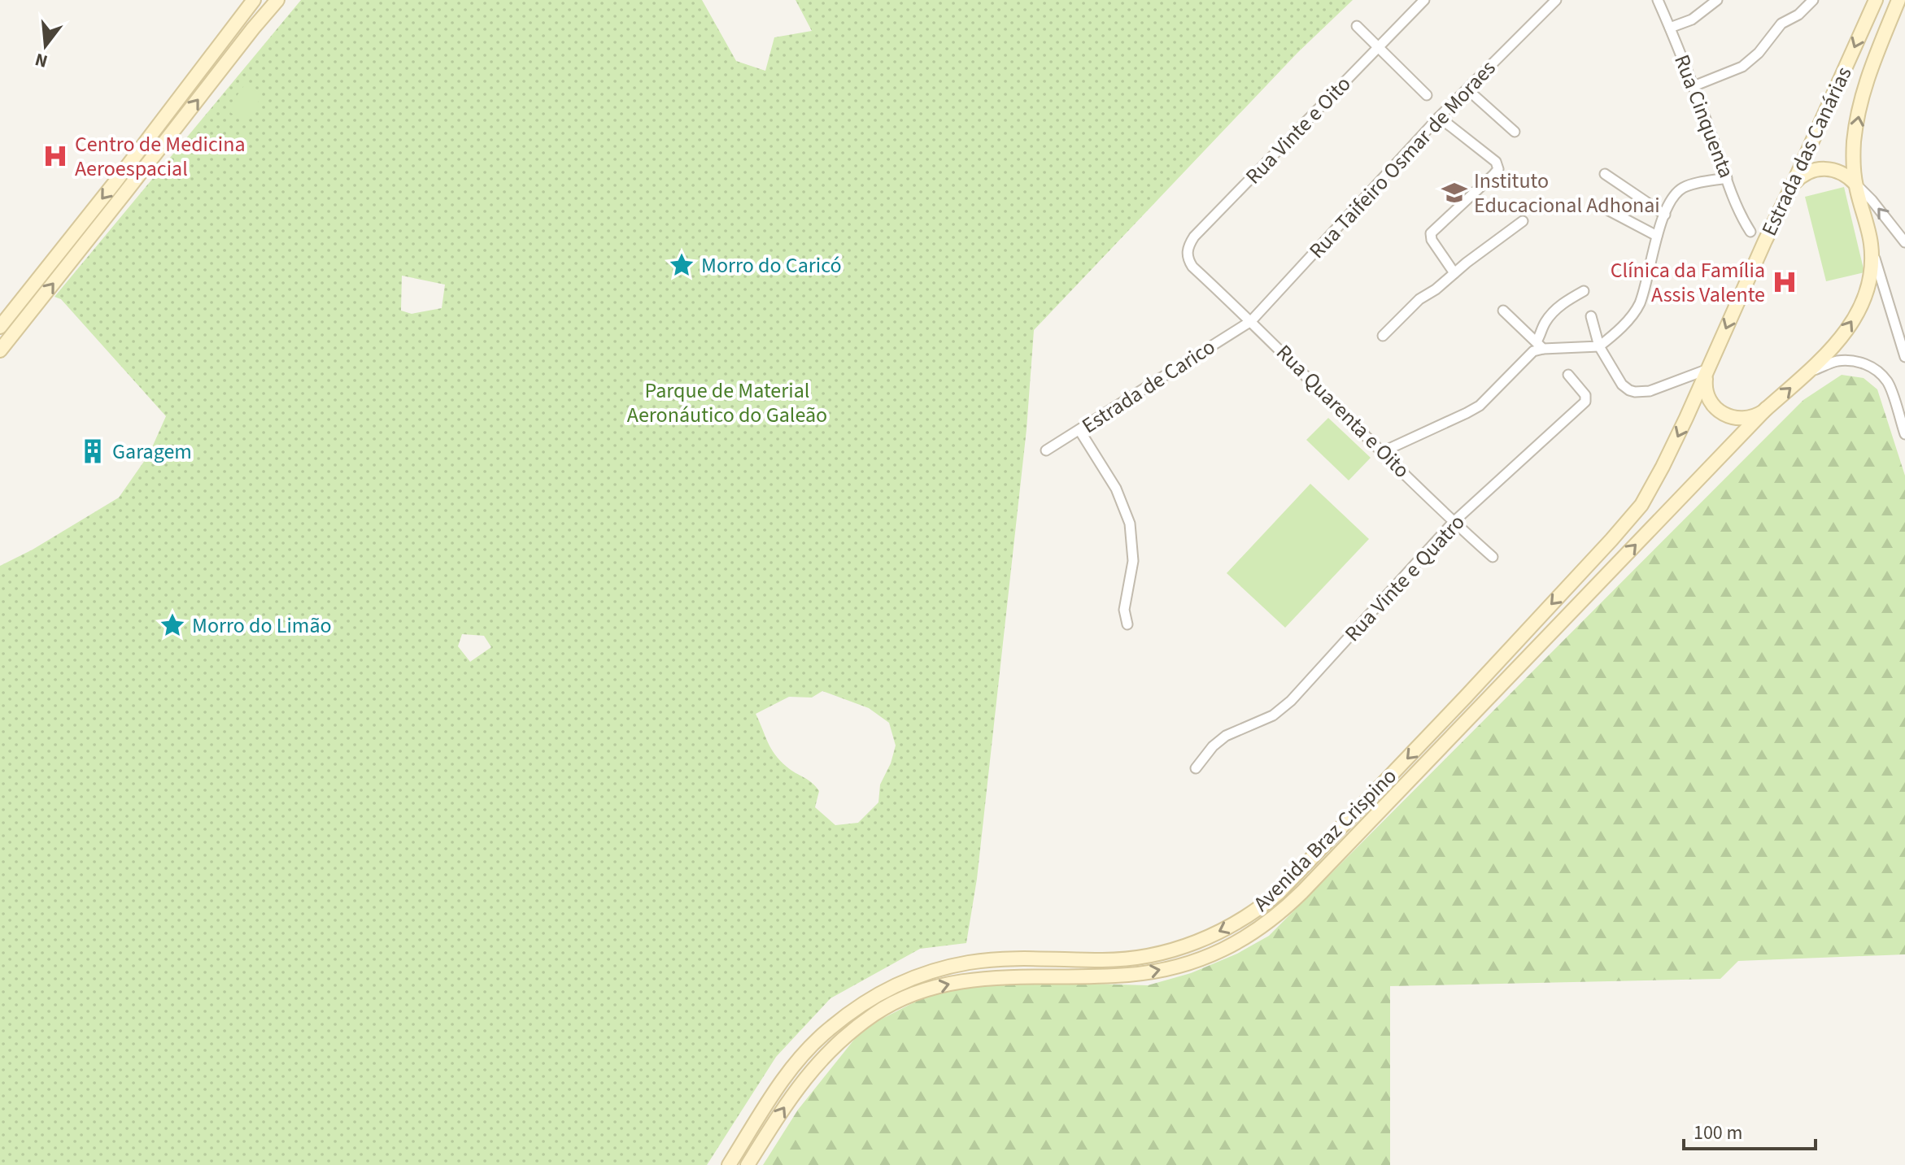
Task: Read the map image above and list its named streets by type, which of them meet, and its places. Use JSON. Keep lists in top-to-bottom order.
{
  "streets": {
    "main road": ["Estrada das Canárias", "Avenida Braz Crispino"],
    "street": [
      "Rua Cinquenta",
      "Rua Vinte e Oito",
      "Rua Taifeiro Osmar de Moraes",
      "Estrada de Carico",
      "Rua Quarenta e Oito",
      "Rua Vinte e Quatro"
    ]
  },
  "crossings": [
    ["Rua Vinte e Oito", "Rua Quarenta e Oito"],
    ["Estrada das Canárias", "Avenida Braz Crispino"],
    ["Rua Taifeiro Osmar de Moraes", "Estrada de Carico"],
    ["Rua Taifeiro Osmar de Moraes", "Rua Quarenta e Oito"],
    ["Estrada de Carico", "Rua Quarenta e Oito"],
    ["Rua Quarenta e Oito", "Rua Vinte e Quatro"]
  ],
  "parks": ["Parque de Material Aeronáutico do Galeão"],
  "places": {
    "hospital": ["Centro de Medicina Aeroespacial", "Clínica da Família Assis Valente"],
    "school or university": ["Instituto Educacional Adhonai"],
    "place": ["Morro do Caricó", "Morro do Limão"],
    "building": ["Garagem"]
  },
  "scale_bar": "100 m",
  "north": "bottom"
}
